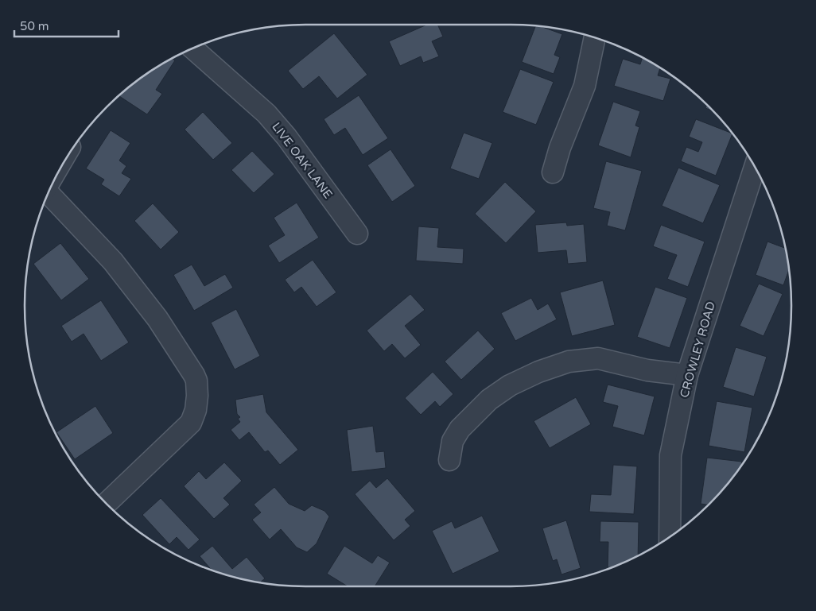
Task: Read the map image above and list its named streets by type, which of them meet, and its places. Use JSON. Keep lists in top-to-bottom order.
{
  "streets": {
    "street": ["LIVE OAK LANE", "CROWLEY ROAD"]
  },
  "scale_bar": "50 m"
}
